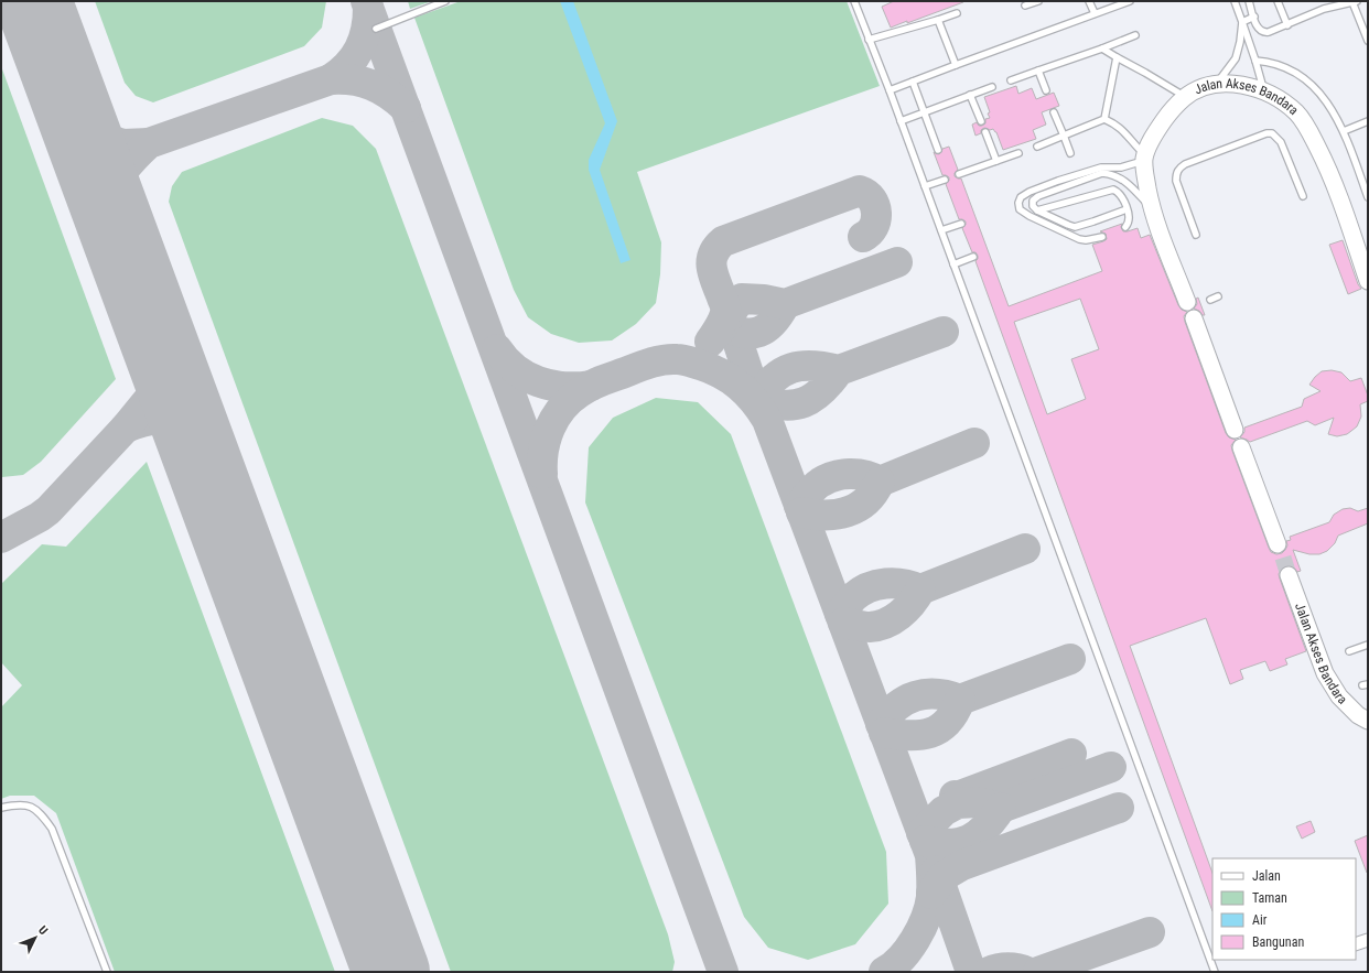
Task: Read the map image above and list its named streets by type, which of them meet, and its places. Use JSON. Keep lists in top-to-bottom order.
{
  "streets": {
    "street": ["Jalan Akses Bandara"]
  },
  "legend": [
    "Jalan",
    "Taman",
    "Air",
    "Bangunan"
  ],
  "north": "top right"
}
